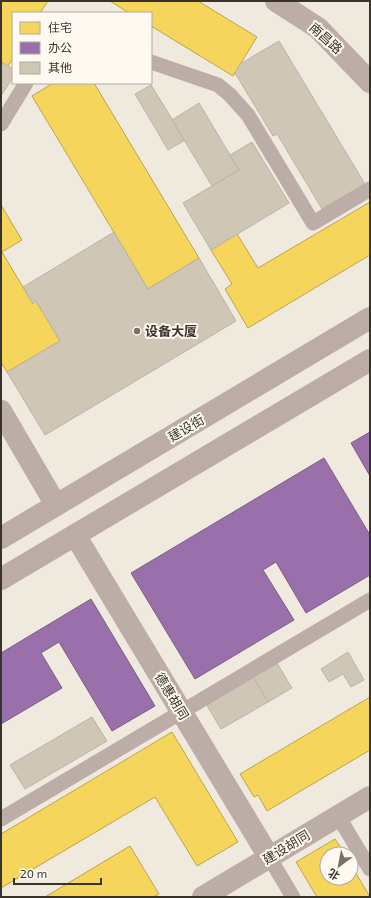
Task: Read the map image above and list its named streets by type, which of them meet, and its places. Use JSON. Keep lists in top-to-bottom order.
{
  "streets": {
    "main road": ["建设街"],
    "street": ["南昌路", "德惠胡同", "建设胡同"]
  },
  "crossings": [
    ["德惠胡同", "建设胡同"]
  ],
  "places": ["设备大厦"],
  "legend": ["住宅", "办公", "其他"],
  "scale_bar": "20 m",
  "north": "bottom left"
}
